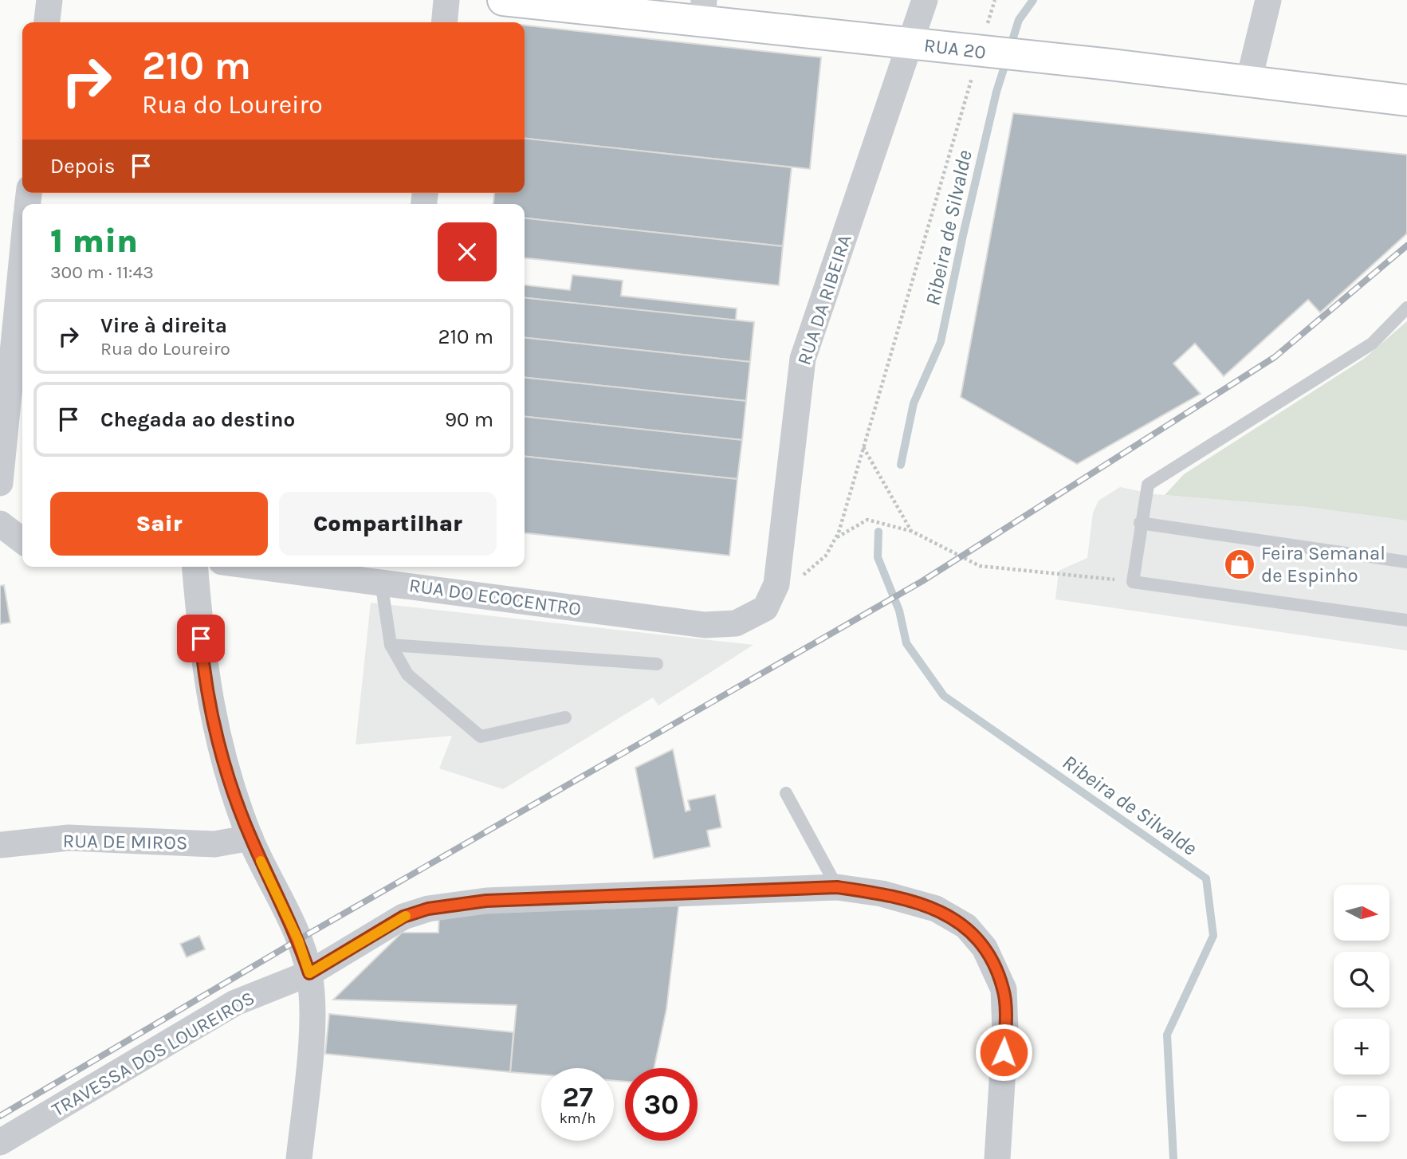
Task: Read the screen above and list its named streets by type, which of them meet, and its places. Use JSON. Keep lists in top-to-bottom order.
{
  "streets": {
    "main road": ["RUA 20"],
    "street": [
      "RUA DA RIBEIRA",
      "RUA DO ECOCENTRO",
      "RUA DE MIROS",
      "TRAVESSA DOS LOUREIROS"
    ]
  },
  "crossings": [
    ["RUA 20", "RUA DA RIBEIRA"],
    ["RUA DA RIBEIRA", "RUA DO ECOCENTRO"]
  ],
  "water": ["Ribeira de Silvalde"],
  "places": {
    "shop": ["Feira Semanal de Espinho"]
  },
  "north": "right",
  "page": {
    "turn": ["210 m", "Rua do Loureiro"],
    "then": "Depois",
    "heading": ["1 min", "300 m · 11:43"],
    "list": [
      {
        "name": "Vire à direita",
        "note": "Rua do Loureiro",
        "value": "210 m"
      },
      {
        "name": "Chegada ao destino",
        "value": "90 m"
      }
    ],
    "buttons": ["Sair", "Compartilhar"],
    "map_buttons": ["+", "−"],
    "speed": "27 km/h",
    "limit": "30"
  }
}
